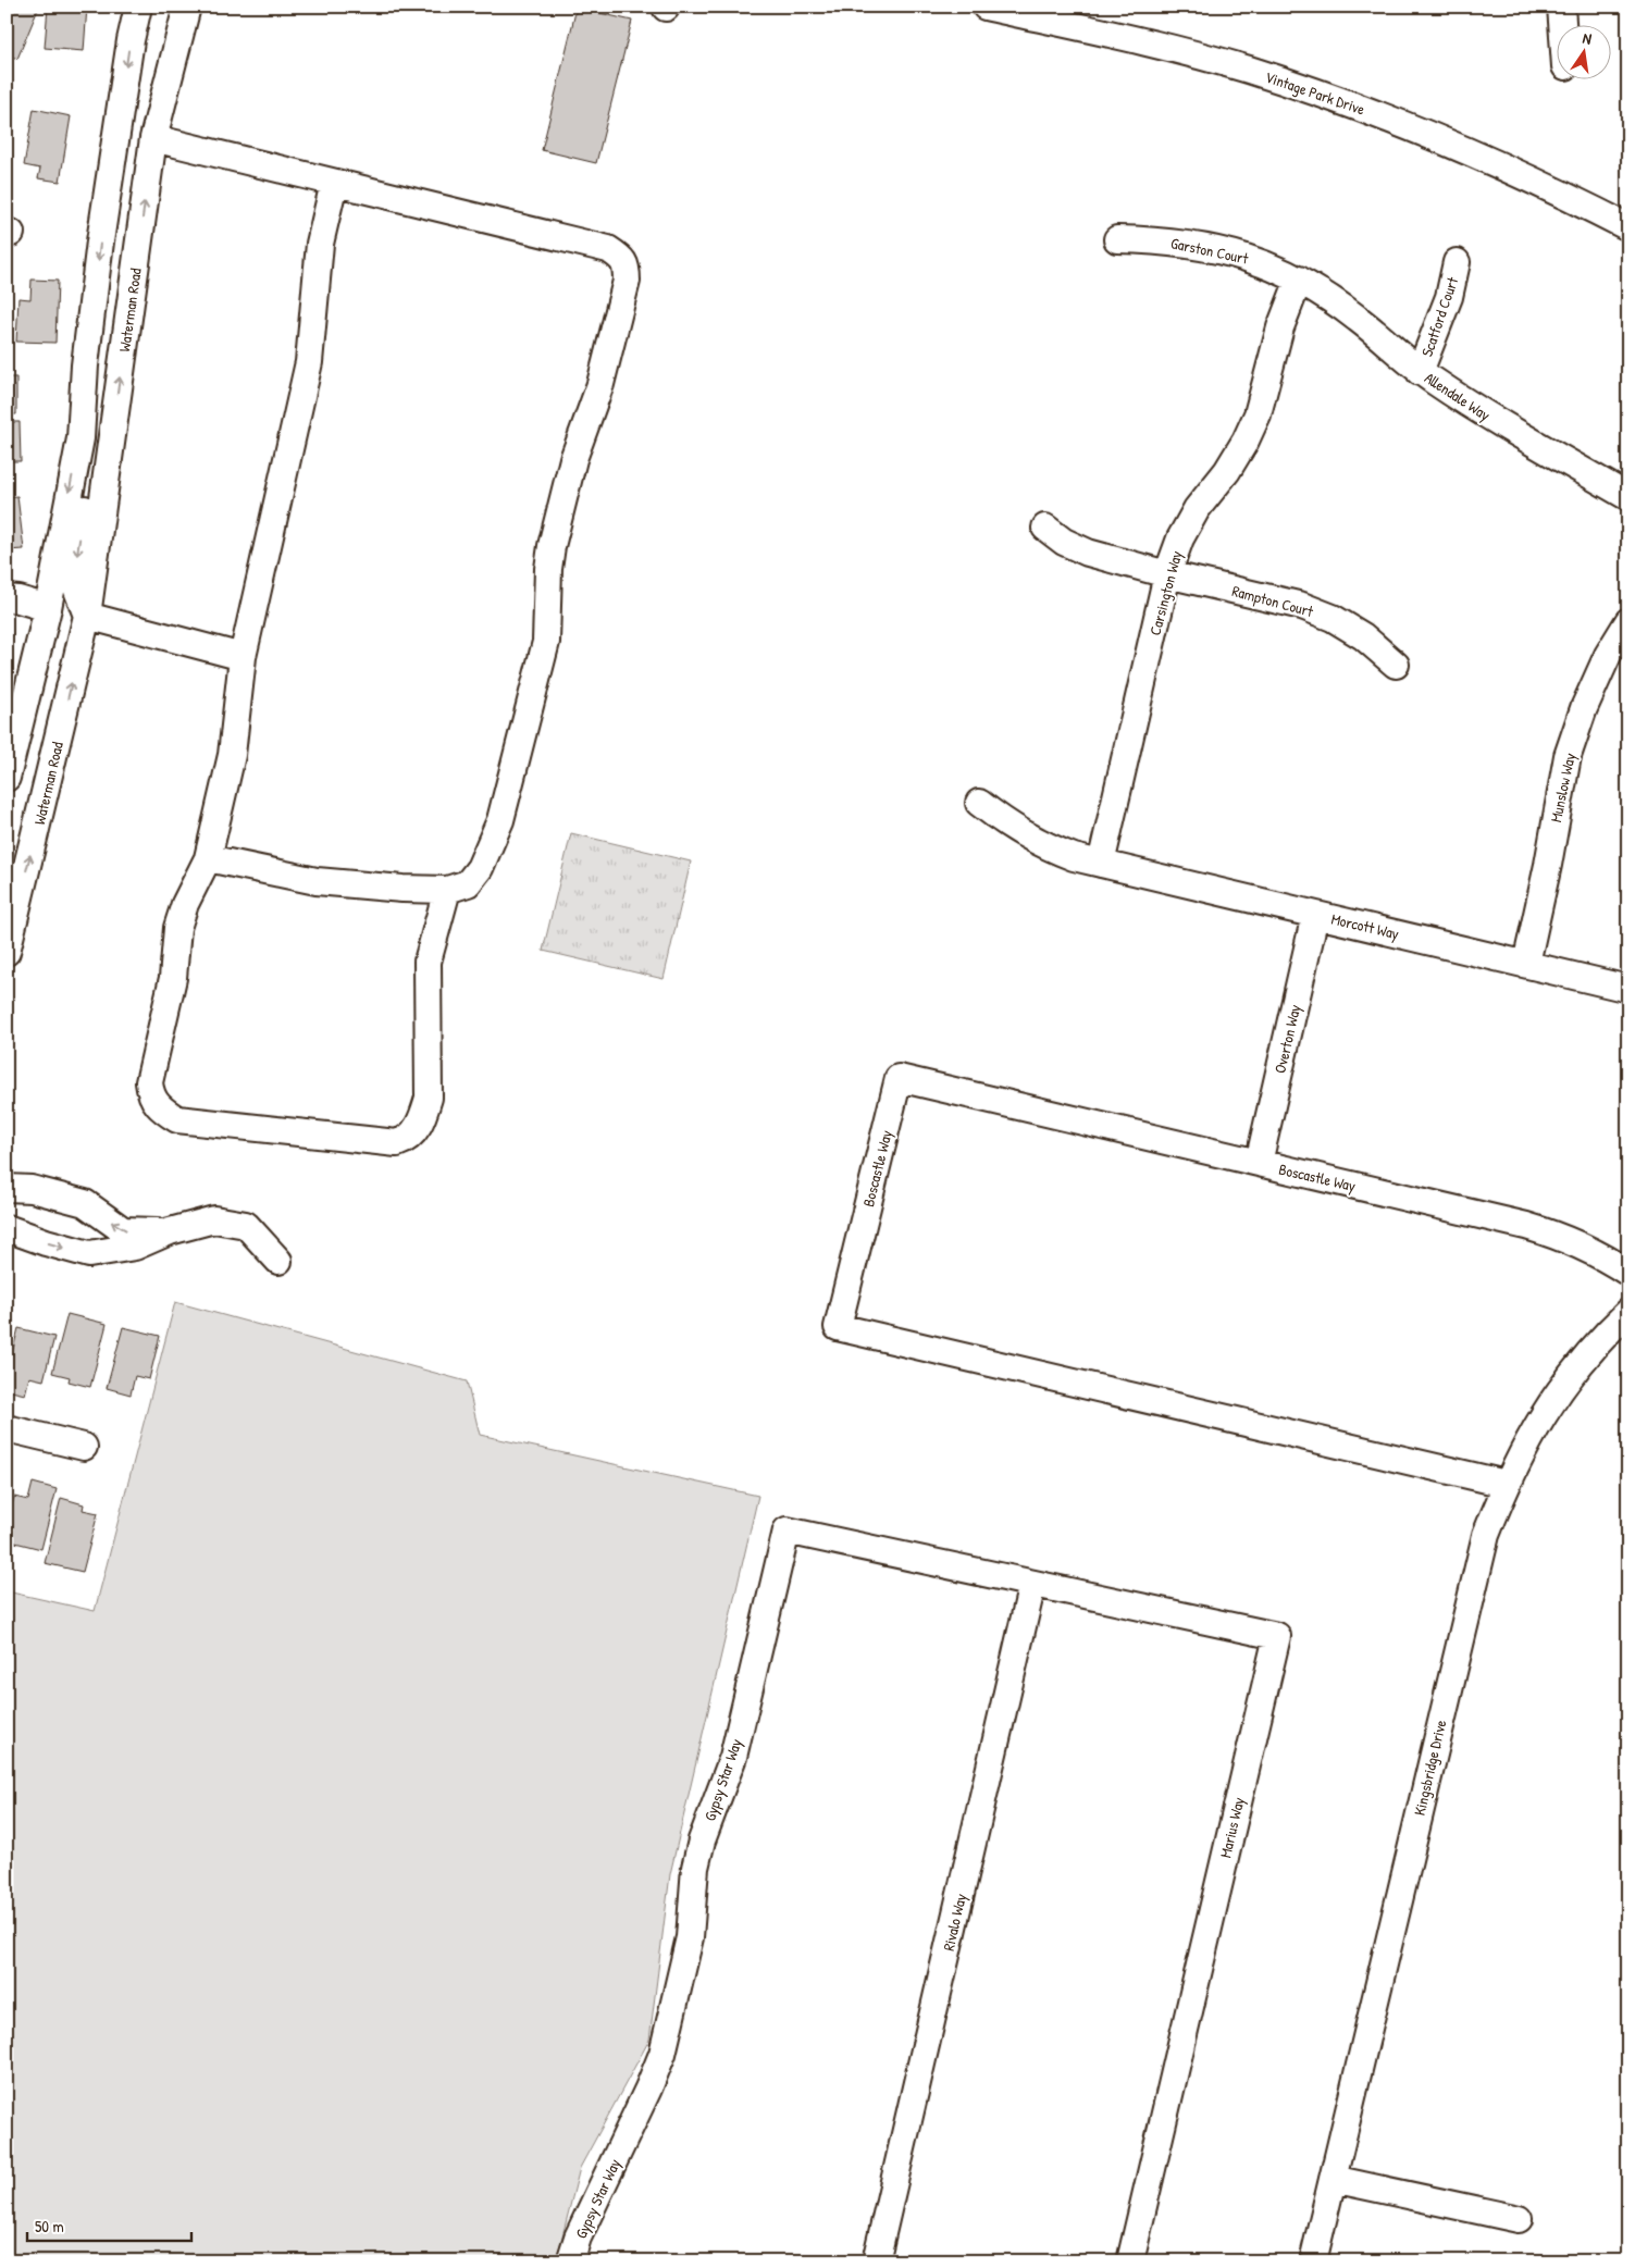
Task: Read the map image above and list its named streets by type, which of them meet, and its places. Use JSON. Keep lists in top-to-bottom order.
{
  "streets": {
    "street": [
      "Vintage Park Drive",
      "Garston Court",
      "Waterman Road",
      "Scatford Court",
      "Allendale Way",
      "Carsington Way",
      "Rampton Court",
      "Munslow Way",
      "Morcott Way",
      "Overton Way",
      "Boscastle Way",
      "Kingsbridge Drive",
      "Gypsy Star Way",
      "Marius Way",
      "Rivalo Way"
    ]
  },
  "crossings": [
    ["Garston Court", "Allendale Way"],
    ["Garston Court", "Carsington Way"],
    ["Scatford Court", "Allendale Way"],
    ["Allendale Way", "Carsington Way"],
    ["Carsington Way", "Rampton Court"],
    ["Carsington Way", "Morcott Way"],
    ["Munslow Way", "Morcott Way"],
    ["Morcott Way", "Overton Way"],
    ["Overton Way", "Boscastle Way"],
    ["Boscastle Way", "Kingsbridge Drive"],
    ["Gypsy Star Way", "Marius Way"],
    ["Gypsy Star Way", "Rivalo Way"],
    ["Marius Way", "Rivalo Way"]
  ],
  "scale_bar": "50 m",
  "north": "top"
}
